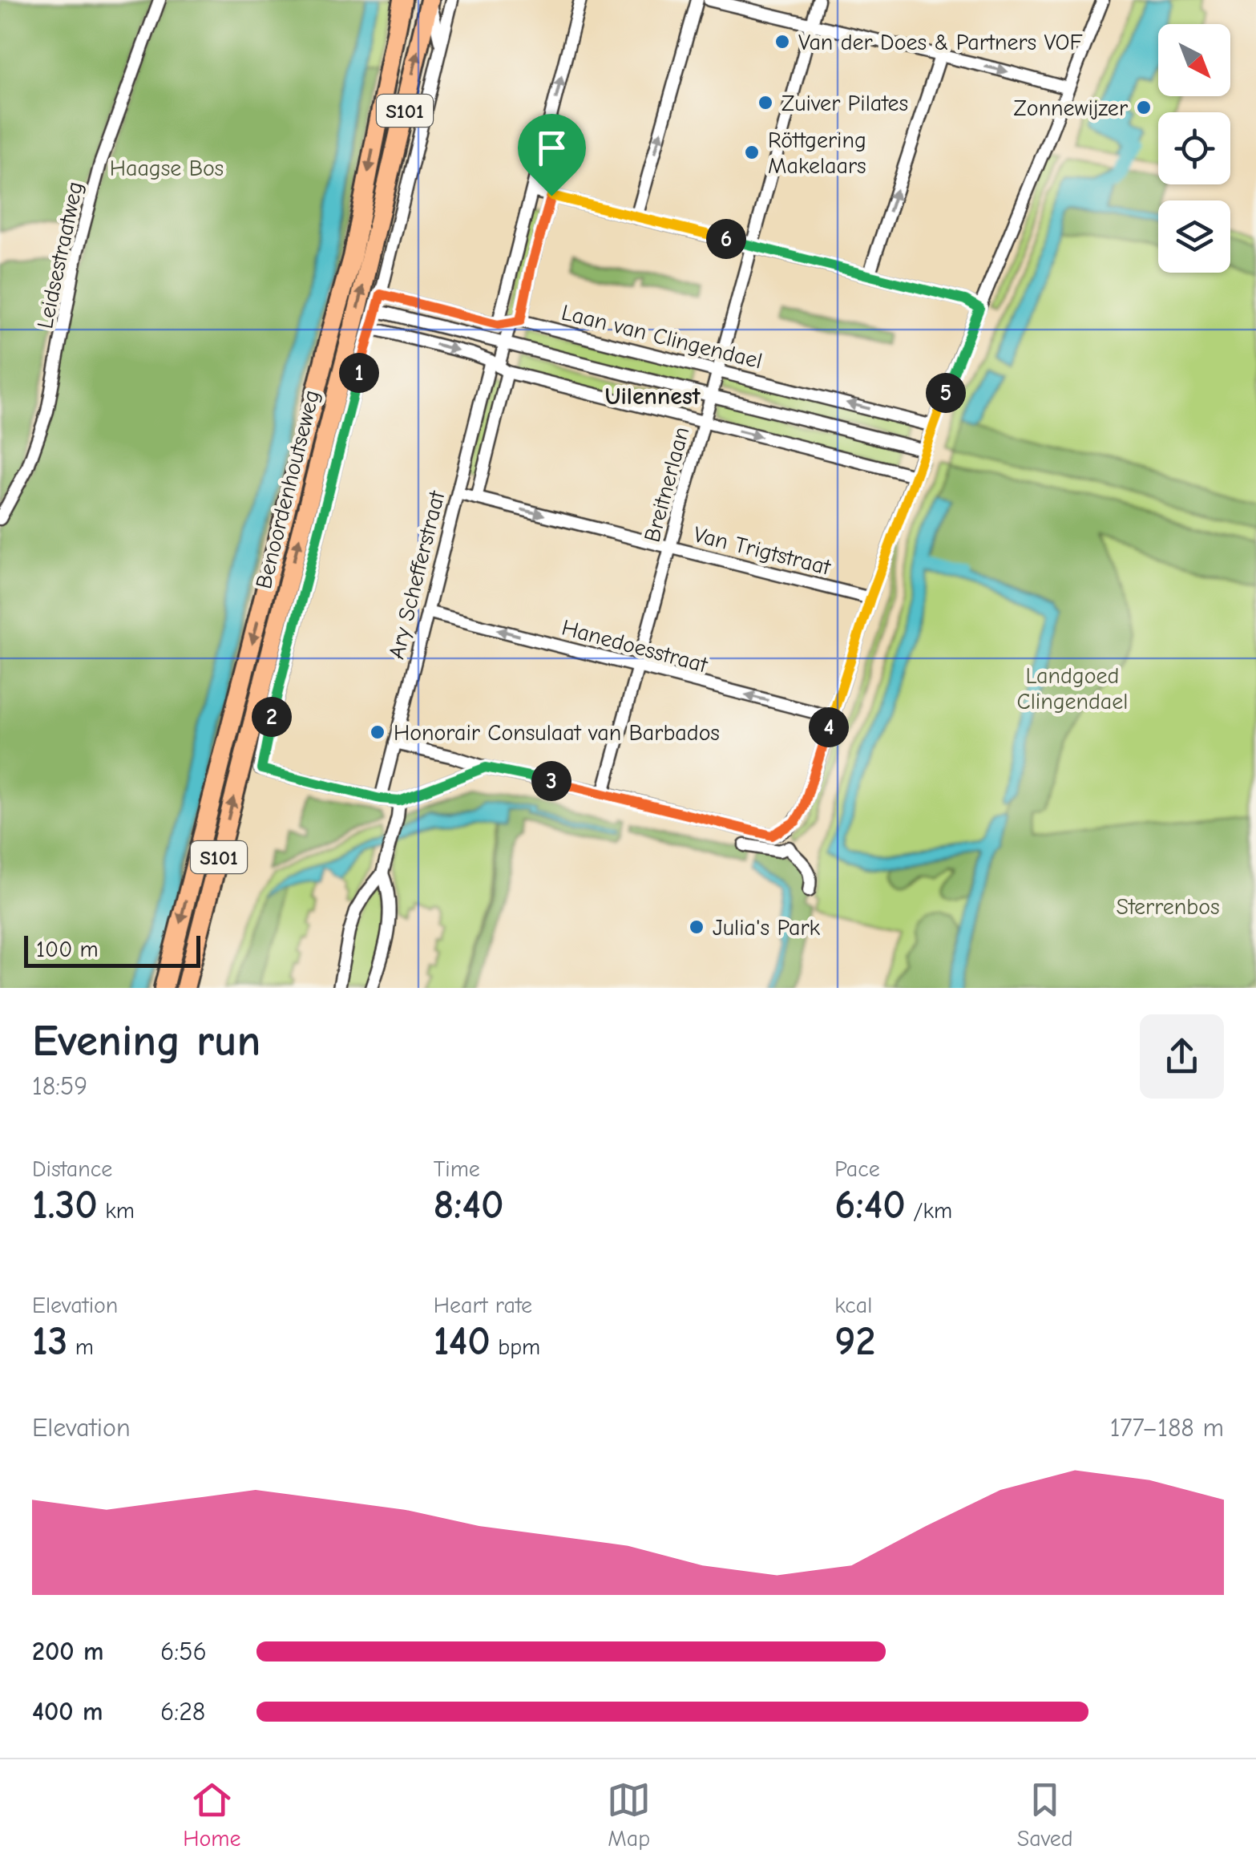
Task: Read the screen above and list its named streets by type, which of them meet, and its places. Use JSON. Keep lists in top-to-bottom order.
{
  "streets": {
    "main road": ["S101", "Benoordenhoutseweg"],
    "street": [
      "Leidsestraatweg",
      "Laan van Clingendael",
      "Breitnerlaan",
      "Van Trigtstraat",
      "Ary Schefferstraat",
      "Hanedoesstraat"
    ]
  },
  "crossings": [
    ["Laan van Clingendael", "Breitnerlaan"],
    ["Laan van Clingendael", "Benoordenhoutseweg"],
    ["Laan van Clingendael", "Ary Schefferstraat"],
    ["Breitnerlaan", "Van Trigtstraat"],
    ["Breitnerlaan", "Hanedoesstraat"],
    ["Benoordenhoutseweg", "Ary Schefferstraat"],
    ["Van Trigtstraat", "Ary Schefferstraat"],
    ["Ary Schefferstraat", "Hanedoesstraat"]
  ],
  "one_way": ["Van Trigtstraat", "Hanedoesstraat"],
  "districts": ["Uilennest"],
  "parks": ["Haagse Bos", "Landgoed Clingendael", "Sterrenbos"],
  "places": [
    "Van der Does & Partners VOF",
    "Zuiver Pilates",
    "Zonnewijzer",
    "Röttgering Makelaars",
    "Honorair Consulaat van Barbados",
    "Julia's Park"
  ],
  "scale_bar": "100 m",
  "north": "bottom right",
  "page": {
    "pins": [
      "6",
      "1",
      "5",
      "2",
      "4",
      "3"
    ],
    "scale": "100 m",
    "heading": ["Evening run", "18:59"],
    "stats": [
      ["Distance", "1.30 km"],
      ["Time", "8:40"],
      ["Pace", "6:40 /km"],
      ["Elevation", "13 m"],
      ["Heart rate", "140 bpm"],
      ["kcal", "92"]
    ],
    "chart": ["Elevation", "177–188 m"],
    "list": [
      {
        "name": "200 m",
        "note": "6:56"
      },
      {
        "name": "400 m",
        "note": "6:28"
      }
    ],
    "tabs": ["Home", "Map", "Saved"]
  }
}
